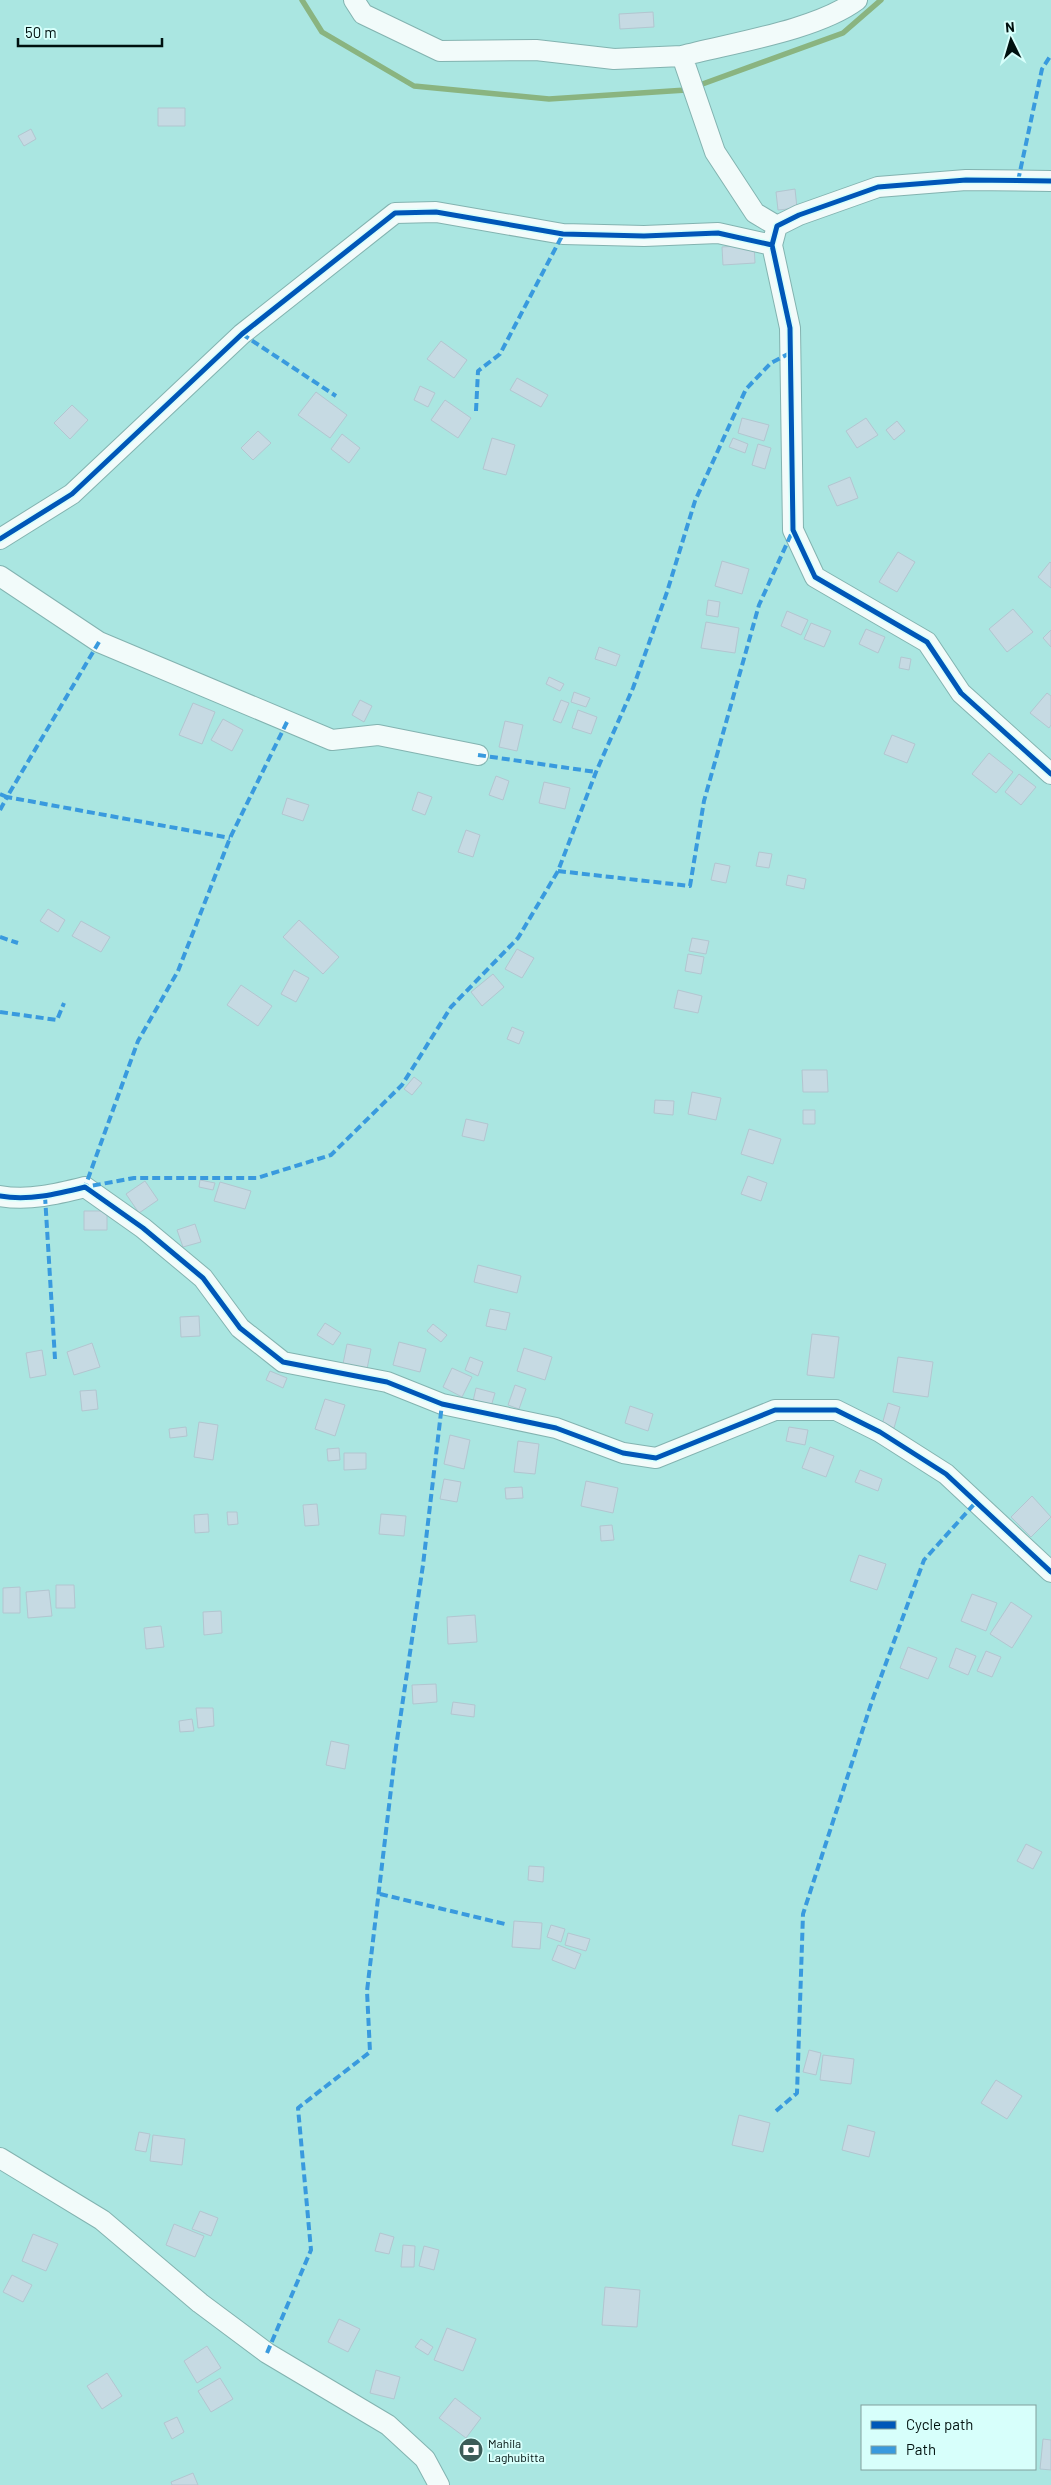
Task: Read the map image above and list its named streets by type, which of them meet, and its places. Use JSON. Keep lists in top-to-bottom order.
{
  "places": {
    "bank": ["Mahila Laghubitta"]
  },
  "legend": ["Cycle path", "Path"],
  "scale_bar": "50 m",
  "north": "top"
}
